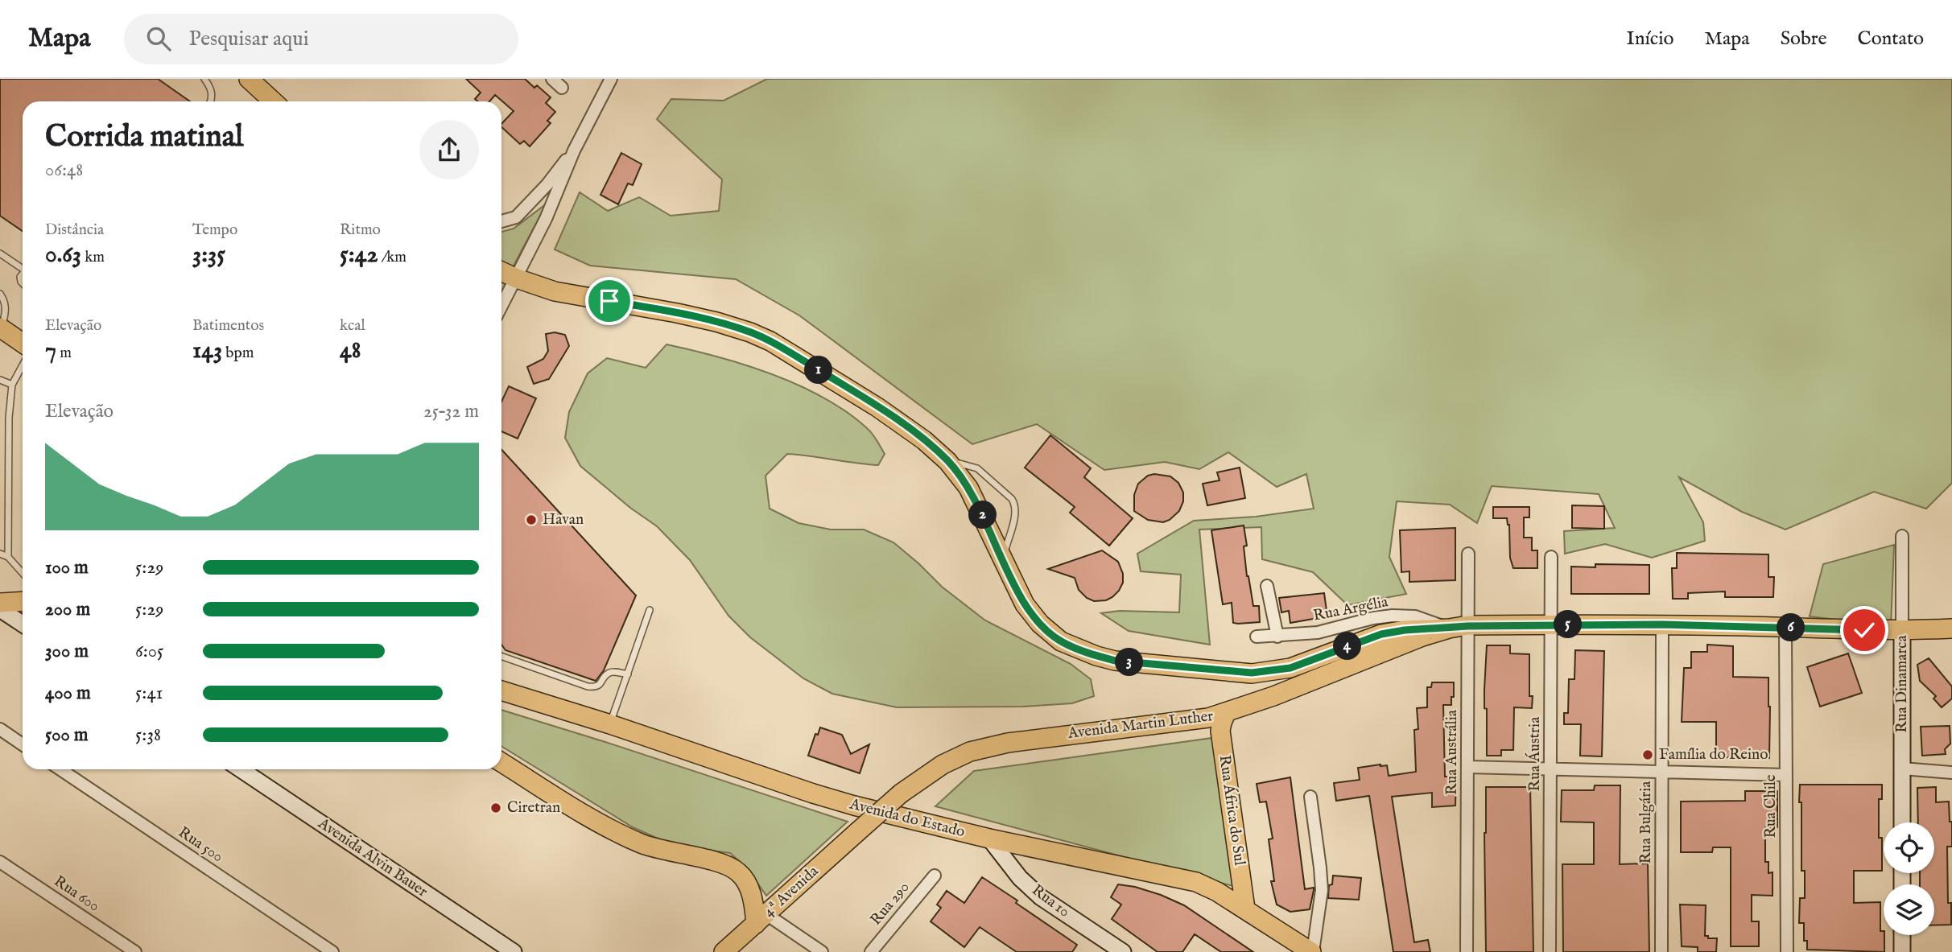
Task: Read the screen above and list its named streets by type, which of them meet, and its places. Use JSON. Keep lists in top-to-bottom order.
{
  "streets": {
    "main road": [
      "Avenida Martin Luther",
      "Rua África do Sul",
      "Avenida do Estado",
      "4ª Avenida"
    ],
    "street": [
      "Rua Argélia",
      "Rua Dinamarca",
      "Rua Austrália",
      "Rua Áustria",
      "Rua Chile",
      "Rua Bulgária",
      "Rua 500",
      "Avenida Alvin Bauer",
      "Rua 600",
      "Rua 10",
      "Rua 290"
    ]
  },
  "crossings": [
    ["Rua Argélia", "Avenida Martin Luther"],
    ["Rua Dinamarca", "Avenida Martin Luther"],
    ["Avenida Martin Luther", "Rua Austrália"],
    ["Avenida Martin Luther", "Rua Áustria"],
    ["Avenida Martin Luther", "Rua Chile"],
    ["Avenida Martin Luther", "Rua África do Sul"],
    ["Avenida Martin Luther", "Rua Bulgária"],
    ["Avenida Martin Luther", "4ª Avenida"],
    ["Rua África do Sul", "Avenida do Estado"],
    ["Avenida do Estado", "Rua 10"]
  ],
  "places": ["Havan", "Família do Reino", "Ciretran"],
  "page": {
    "header": "Mapa",
    "search": "Pesquisar aqui",
    "nav": [
      "Início",
      "Mapa",
      "Sobre",
      "Contato"
    ],
    "heading": ["Corrida matinal", "06:48"],
    "stats": [
      ["Distância", "0.63 km"],
      ["Tempo", "3:35"],
      ["Ritmo", "5:42 /km"],
      ["Elevação", "7 m"],
      ["Batimentos", "143 bpm"],
      ["kcal", "48"]
    ],
    "pins": [
      "1",
      "2",
      "5",
      "6",
      "4",
      "3"
    ],
    "chart": ["Elevação", "25–32 m"],
    "list": [
      {
        "name": "100 m",
        "note": "5:29"
      },
      {
        "name": "200 m",
        "note": "5:29"
      },
      {
        "name": "300 m",
        "note": "6:05"
      },
      {
        "name": "400 m",
        "note": "5:41"
      },
      {
        "name": "500 m",
        "note": "5:38"
      }
    ]
  }
}
